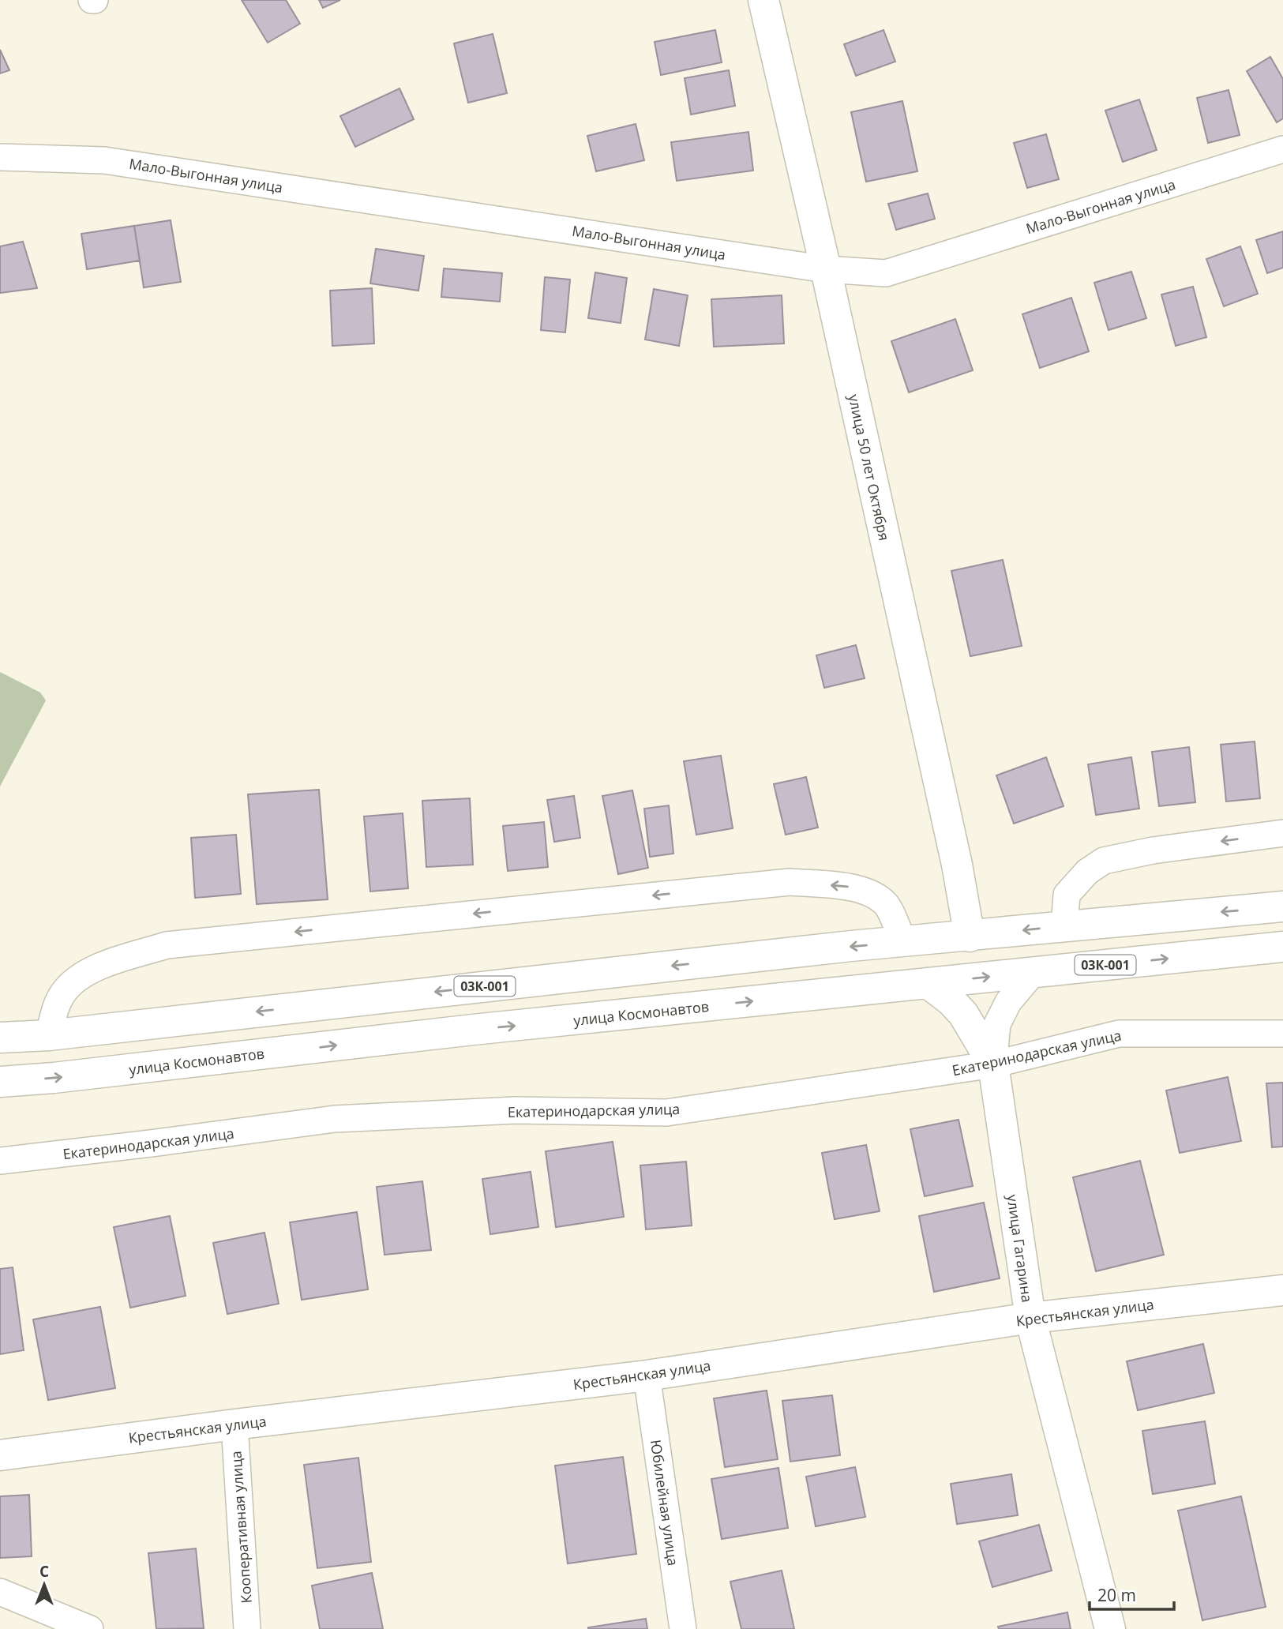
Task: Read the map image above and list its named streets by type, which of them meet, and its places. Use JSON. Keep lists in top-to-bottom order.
{
  "streets": {
    "main road": [
      "улица 50 лет Октября",
      "03К-001",
      "улица Космонавтов",
      "улица Гагарина",
      "Крестьянская улица"
    ],
    "street": [
      "Мало-Выгонная улица",
      "Екатеринодарская улица",
      "Юбилейная улица",
      "Кооперативная улица"
    ]
  },
  "crossings": [
    ["Мало-Выгонная улица", "улица 50 лет Октября"],
    ["улица 50 лет Октября", "03К-001"],
    ["улица Космонавтов", "улица Гагарина"],
    ["Екатеринодарская улица", "улица Гагарина"],
    ["улица Гагарина", "Крестьянская улица"],
    ["Крестьянская улица", "Юбилейная улица"],
    ["Крестьянская улица", "Кооперативная улица"]
  ],
  "scale_bar": "20 m",
  "north": "top"
}
